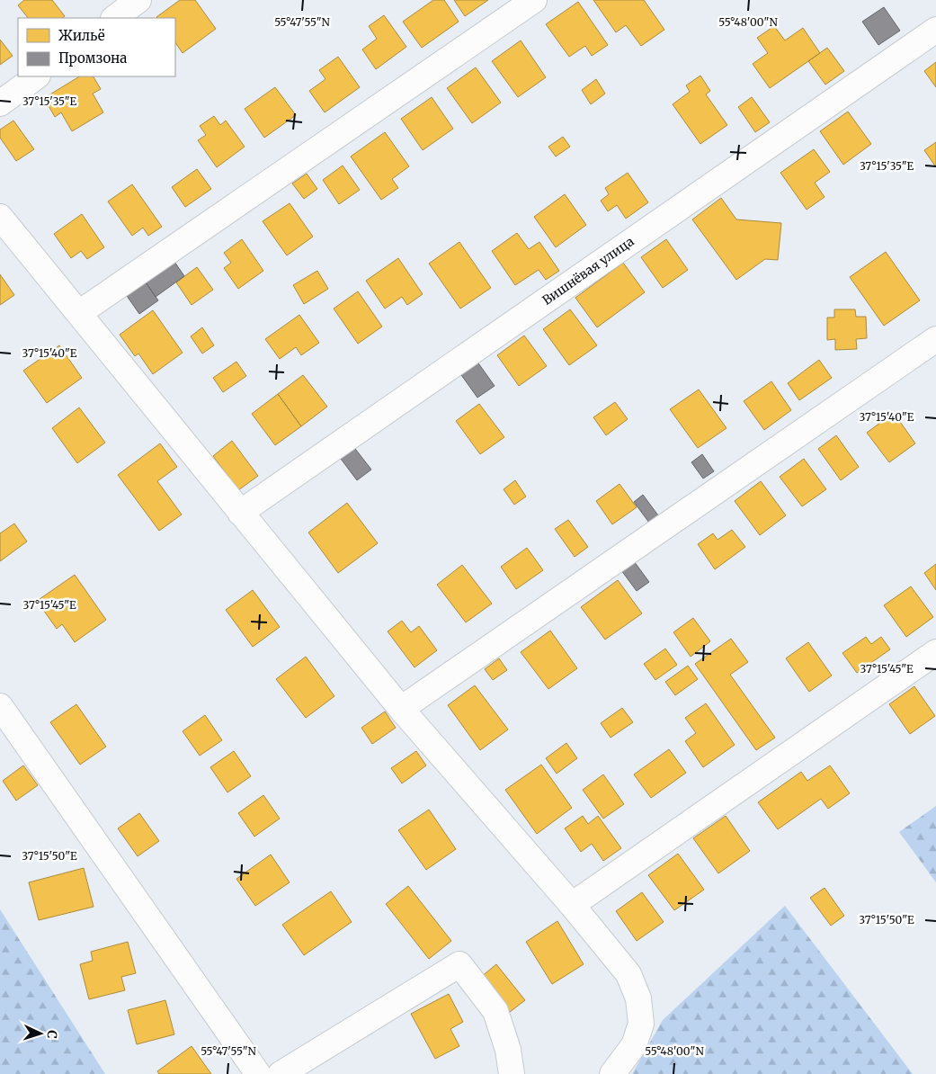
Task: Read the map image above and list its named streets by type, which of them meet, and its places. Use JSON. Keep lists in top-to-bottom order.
{
  "streets": {
    "street": ["Вишнёвая улица"]
  },
  "legend": ["Жильё", "Промзона"],
  "north": "right",
  "coordinates": [
    "55°47'55\"N",
    "55°48'00\"N",
    "37°15'35\"E",
    "37°15'40\"E",
    "37°15'45\"E",
    "37°15'50\"E"
  ]
}
